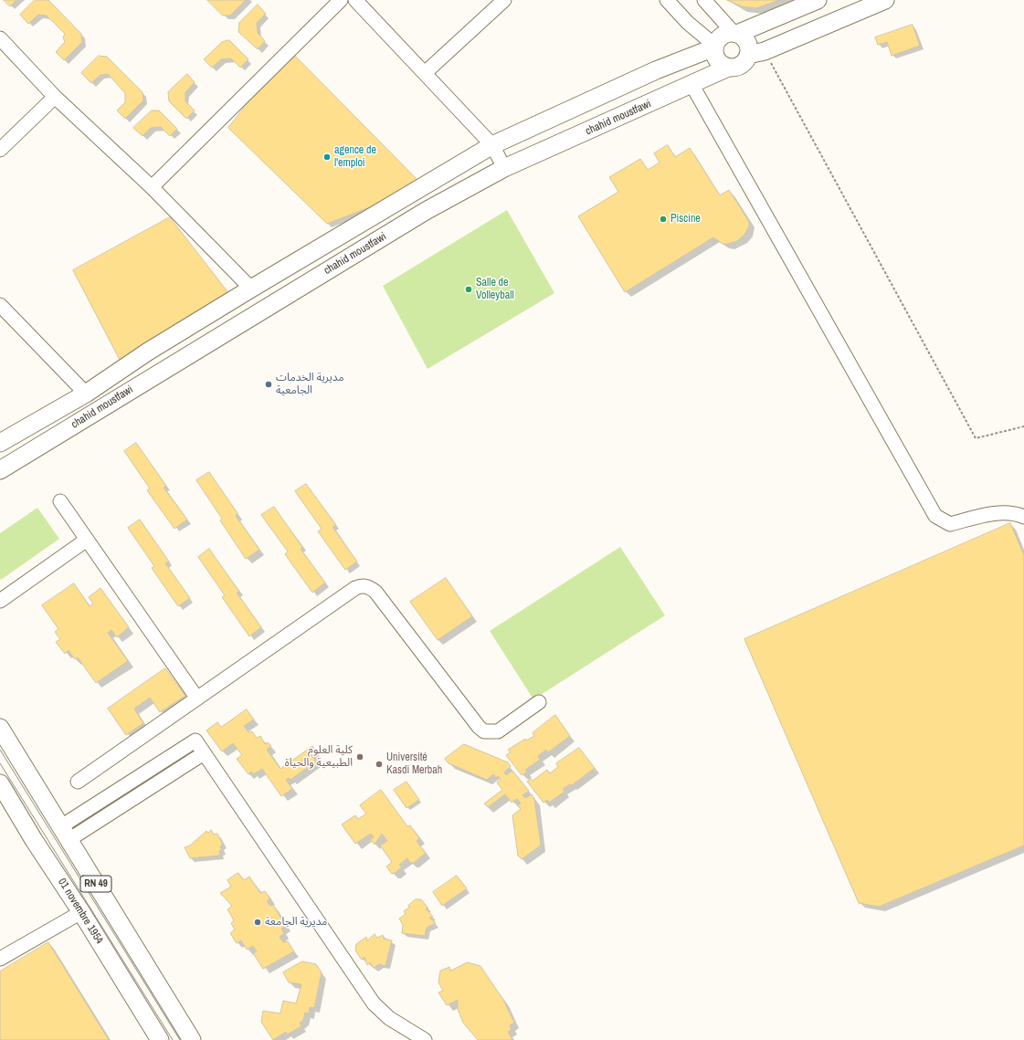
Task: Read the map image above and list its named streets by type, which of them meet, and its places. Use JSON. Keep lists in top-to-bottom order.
{
  "streets": {
    "main road": ["chahid moustfawi", "RN 49", "01 novembre 1954"]
  },
  "places": [
    "agence de l'emploi",
    "Piscine",
    "Salle de Volleyball",
    "مديرية الخدمات الجامعية",
    "كلية العلوم الطبيعية والحياة",
    "Université Kasdi Merbah",
    "مديرية الجامعة"
  ]
}
